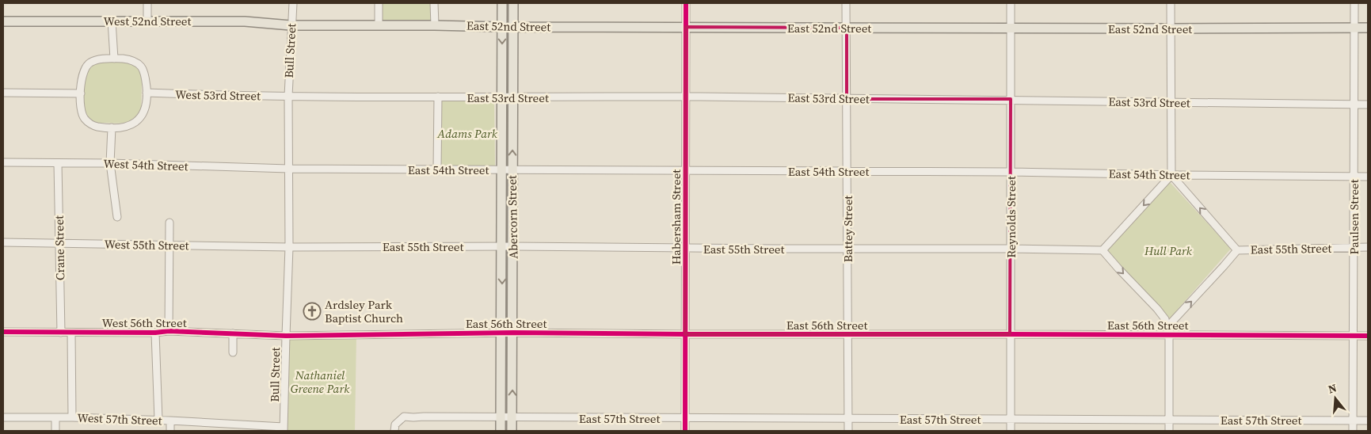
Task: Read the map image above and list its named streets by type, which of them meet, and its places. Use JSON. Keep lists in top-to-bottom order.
{
  "streets": {
    "main road": ["West 52nd Street", "East 52nd Street", "Abercorn Street"],
    "street": [
      "Bull Street",
      "West 53rd Street",
      "East 53rd Street",
      "West 54th Street",
      "East 54th Street",
      "Habersham Street",
      "Reynolds Street",
      "Paulsen Street",
      "Battey Street",
      "West 55th Street",
      "East 55th Street",
      "Crane Street",
      "West 56th Street",
      "East 56th Street",
      "East 57th Street",
      "West 57th Street"
    ]
  },
  "crossings": [
    ["West 52nd Street", "East 52nd Street"],
    ["West 52nd Street", "Bull Street"],
    ["East 52nd Street", "Bull Street"],
    ["East 52nd Street", "Abercorn Street"],
    ["East 52nd Street", "Habersham Street"],
    ["East 52nd Street", "Reynolds Street"],
    ["East 52nd Street", "Paulsen Street"],
    ["East 52nd Street", "Battey Street"],
    ["Bull Street", "West 53rd Street"],
    ["Bull Street", "East 53rd Street"],
    ["Bull Street", "West 54th Street"],
    ["Bull Street", "East 54th Street"],
    ["Bull Street", "West 55th Street"],
    ["Bull Street", "East 55th Street"],
    ["Bull Street", "West 56th Street"],
    ["Bull Street", "East 56th Street"],
    ["Bull Street", "West 57th Street"],
    ["West 53rd Street", "East 53rd Street"],
    ["East 53rd Street", "Abercorn Street"],
    ["East 53rd Street", "Habersham Street"],
    ["East 53rd Street", "Reynolds Street"],
    ["East 53rd Street", "Paulsen Street"],
    ["East 53rd Street", "Battey Street"],
    ["West 54th Street", "East 54th Street"],
    ["West 54th Street", "Crane Street"],
    ["East 54th Street", "Abercorn Street"],
    ["East 54th Street", "Habersham Street"],
    ["East 54th Street", "Reynolds Street"],
    ["East 54th Street", "Paulsen Street"],
    ["East 54th Street", "Battey Street"],
    ["Abercorn Street", "East 55th Street"],
    ["Abercorn Street", "East 56th Street"],
    ["Abercorn Street", "East 57th Street"],
    ["Habersham Street", "East 55th Street"],
    ["Habersham Street", "East 56th Street"],
    ["Habersham Street", "East 57th Street"],
    ["Reynolds Street", "East 55th Street"],
    ["Reynolds Street", "East 56th Street"],
    ["Reynolds Street", "East 57th Street"],
    ["Paulsen Street", "East 55th Street"],
    ["Paulsen Street", "East 56th Street"],
    ["Paulsen Street", "East 57th Street"],
    ["Battey Street", "East 55th Street"],
    ["Battey Street", "East 56th Street"],
    ["Battey Street", "East 57th Street"],
    ["West 55th Street", "East 55th Street"],
    ["West 55th Street", "Crane Street"],
    ["Crane Street", "West 56th Street"],
    ["West 56th Street", "East 56th Street"]
  ],
  "parks": ["Adams Park", "Hull Park", "Nathaniel Greene Park"],
  "places": {
    "church": ["Ardsley Park Baptist Church"]
  },
  "north": "top"
}
